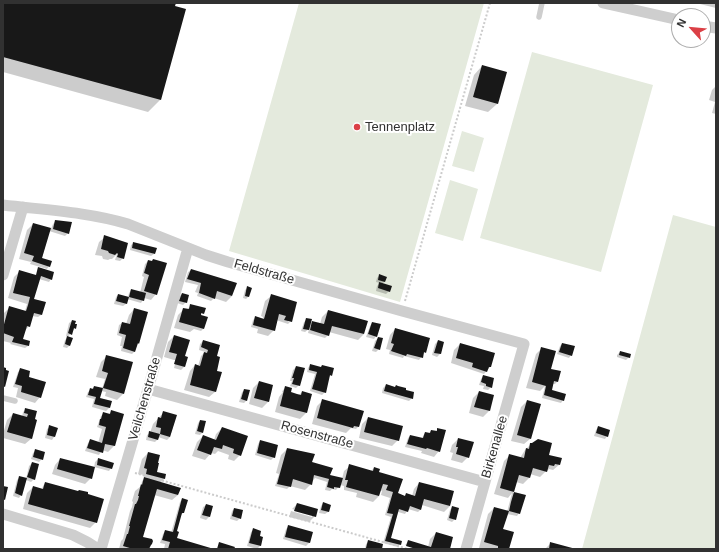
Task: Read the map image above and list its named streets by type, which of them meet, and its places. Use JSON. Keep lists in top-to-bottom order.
{
  "streets": {
    "street": [
      "Feldstraße",
      "Veilchenstraße",
      "Rosenstraße",
      "Birkenallee"
    ]
  },
  "crossings": [
    ["Feldstraße", "Veilchenstraße"],
    ["Feldstraße", "Birkenallee"],
    ["Veilchenstraße", "Rosenstraße"],
    ["Rosenstraße", "Birkenallee"]
  ],
  "places": ["Tennenplatz"],
  "north": "top left"
}
